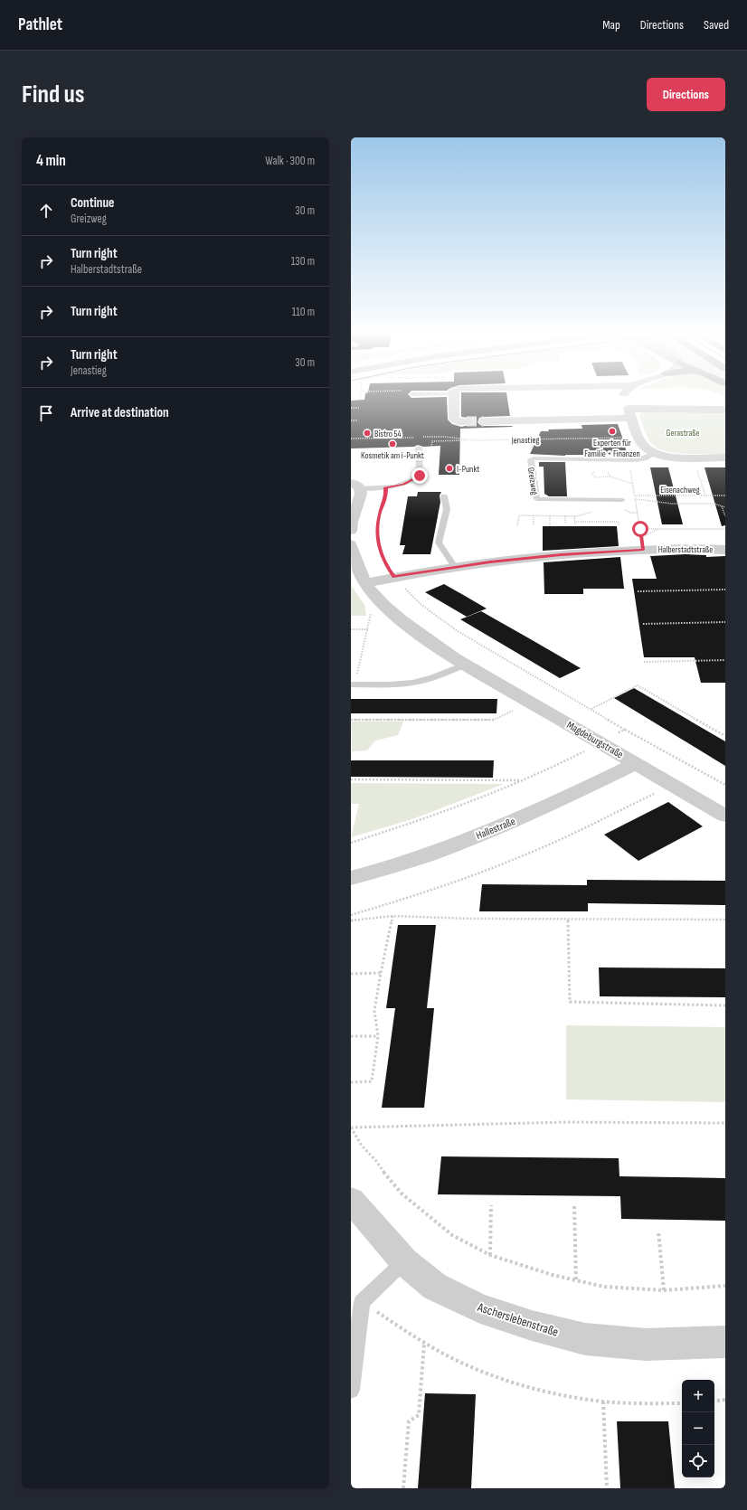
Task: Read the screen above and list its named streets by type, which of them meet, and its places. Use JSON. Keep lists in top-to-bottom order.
{
  "streets": {
    "street": [
      "Halberstadtstraße",
      "Magdeburgstraße",
      "Hallestraße",
      "Ascherslebenstraße"
    ],
    "lane": ["Greizweg"],
    "path": ["Jenastieg", "Eisenachweg"]
  },
  "crossings": [
    ["Halberstadtstraße", "Magdeburgstraße"],
    ["Magdeburgstraße", "Hallestraße"]
  ],
  "parks": ["Gerastraße"],
  "places": [
    "Experten für Familie + Finanzen",
    "Bistro 54",
    "Kosmetik am i-Punkt",
    "I-Punkt"
  ],
  "page": {
    "header": "Pathlet",
    "nav": ["Map", "Directions", "Saved"],
    "buttons": "Directions",
    "title": "Find us",
    "heading": ["4 min", "Walk · 300 m"],
    "list": [
      ["Continue", "Greizweg", "30 m"],
      ["Turn right", "Halberstadtstraße", "130 m"],
      ["Turn right", "110 m"],
      ["Turn right", "Jenastieg", "30 m"],
      "Arrive at destination"
    ],
    "map_buttons": ["+", "−"]
  }
}
